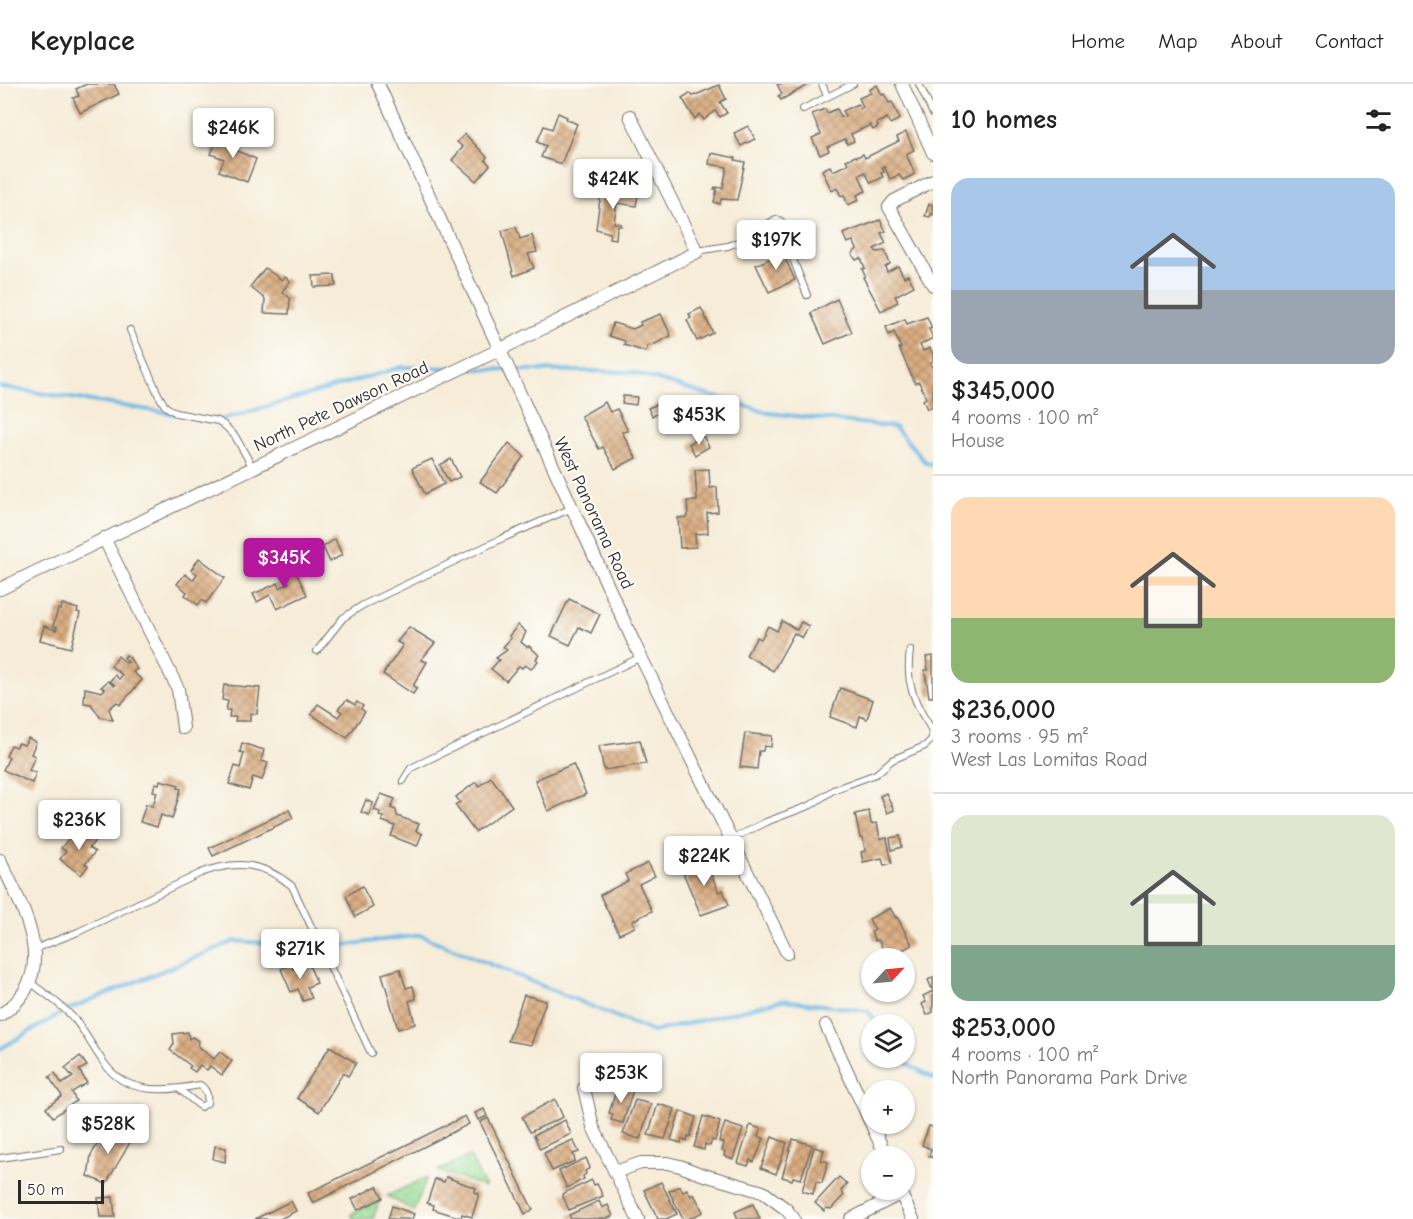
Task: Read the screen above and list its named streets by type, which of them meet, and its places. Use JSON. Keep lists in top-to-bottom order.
{
  "streets": {
    "street": ["North Pete Dawson Road", "West Panorama Road"]
  },
  "crossings": [
    ["North Pete Dawson Road", "West Panorama Road"]
  ],
  "scale_bar": "50 m",
  "north": "top right",
  "page": {
    "header": "Keyplace",
    "nav": [
      "Home",
      "Map",
      "About",
      "Contact"
    ],
    "heading": "10 homes",
    "price": [
      "$246K",
      "$424K",
      "$197K",
      "$453K",
      "$345K",
      "$236K",
      "$224K",
      "$271K",
      "$253K",
      "$528K"
    ],
    "list": [
      {
        "name": "$345,000",
        "note": "4 rooms · 100 m² · House"
      },
      {
        "name": "$236,000",
        "note": "3 rooms · 95 m² · West Las Lomitas Road"
      },
      {
        "name": "$253,000",
        "note": "4 rooms · 100 m² · North Panorama Park Drive"
      }
    ],
    "map_buttons": ["+", "−"],
    "scale": "50 m"
  }
}
